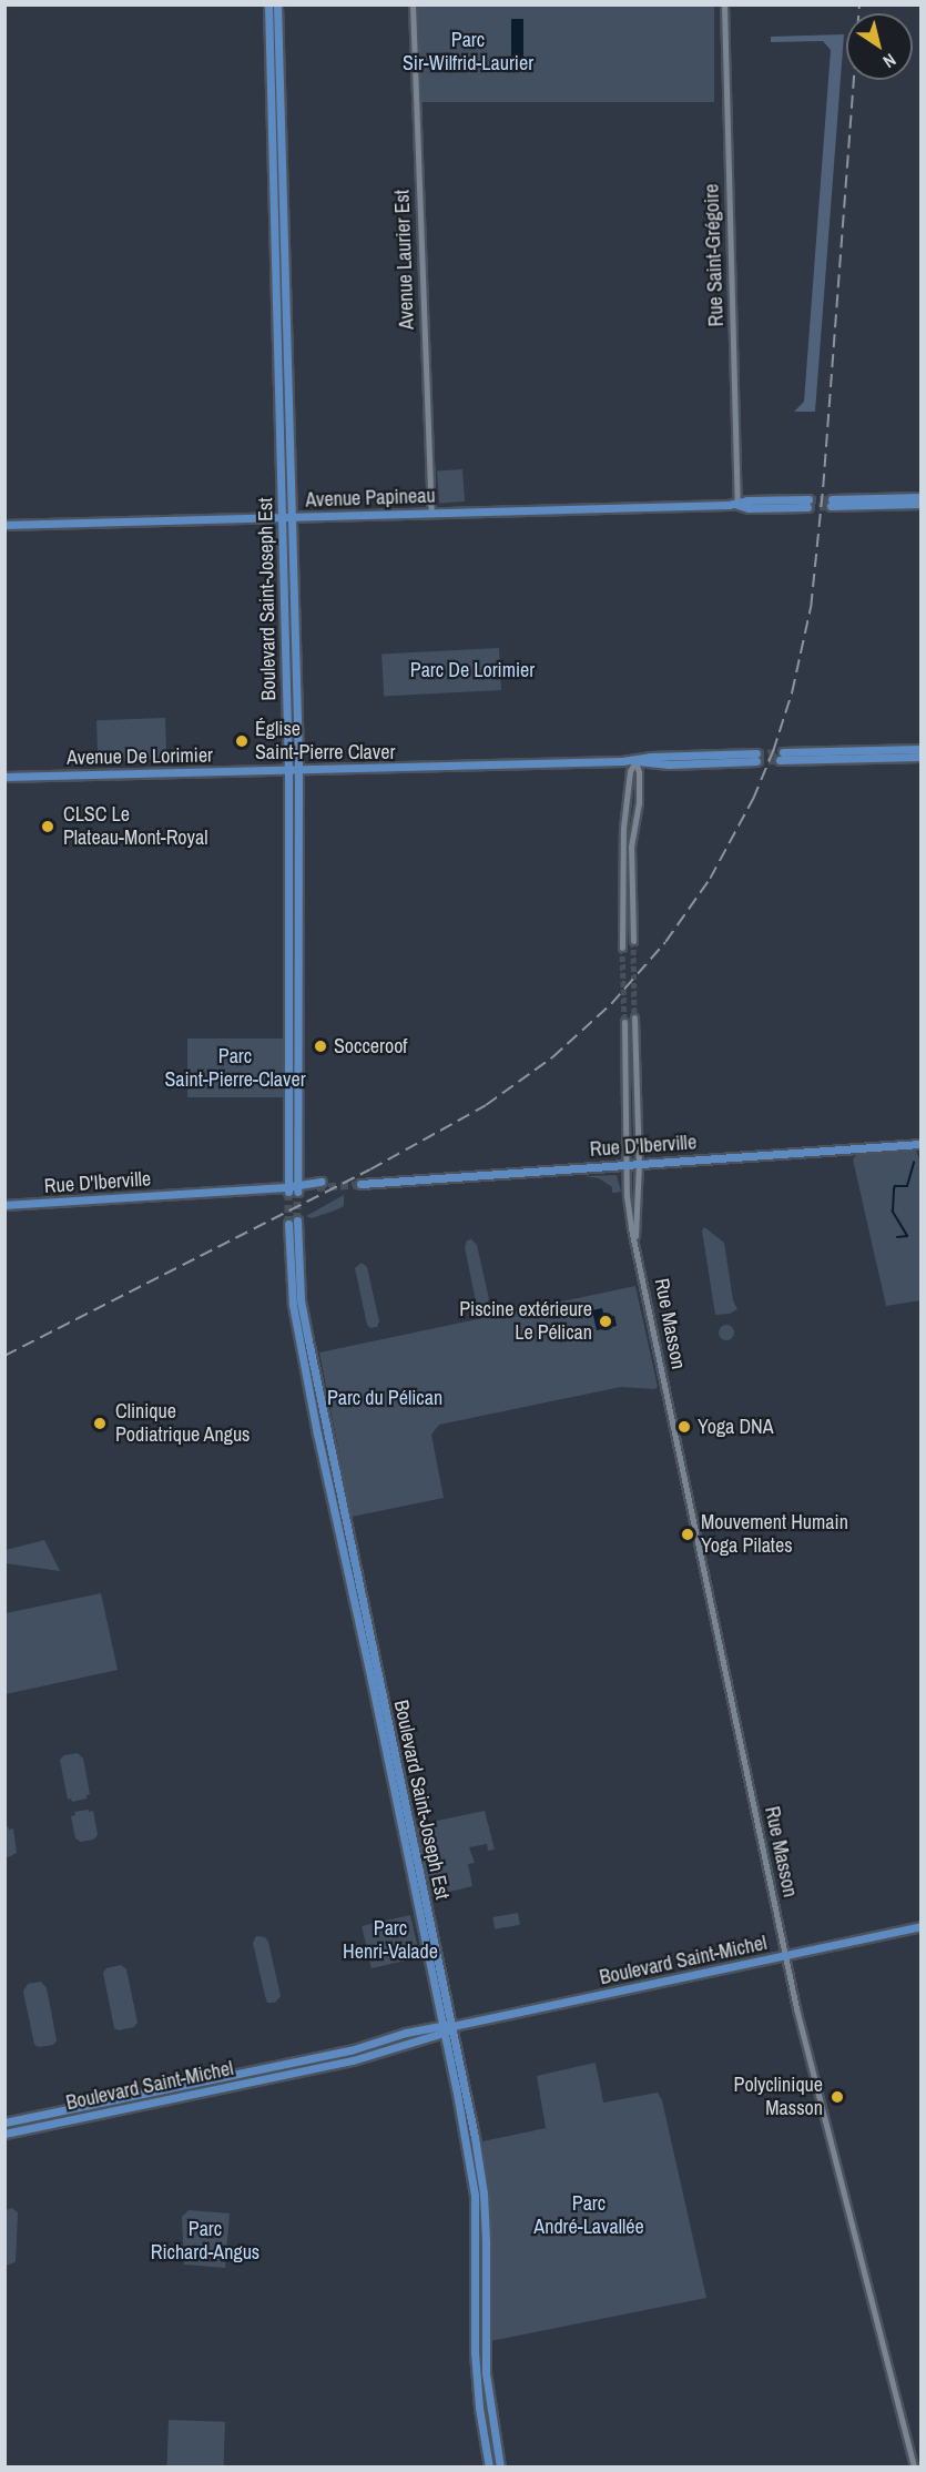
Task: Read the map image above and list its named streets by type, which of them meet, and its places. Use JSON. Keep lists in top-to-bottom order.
{
  "streets": {
    "main road": [
      "Avenue Papineau",
      "Boulevard Saint-Joseph Est",
      "Avenue De Lorimier",
      "Rue D'Iberville",
      "Boulevard Saint-Michel"
    ],
    "street": ["Rue Saint-Grégoire", "Avenue Laurier Est", "Rue Masson"]
  },
  "crossings": [
    ["Rue Saint-Grégoire", "Avenue Papineau"],
    ["Avenue Laurier Est", "Avenue Papineau"],
    ["Avenue Papineau", "Boulevard Saint-Joseph Est"],
    ["Boulevard Saint-Joseph Est", "Avenue De Lorimier"],
    ["Boulevard Saint-Joseph Est", "Rue D'Iberville"],
    ["Boulevard Saint-Joseph Est", "Boulevard Saint-Michel"],
    ["Rue D'Iberville", "Rue Masson"],
    ["Rue Masson", "Boulevard Saint-Michel"]
  ],
  "parks": [
    "Parc Sir-Wilfrid-Laurier",
    "Parc De Lorimier",
    "Parc Saint-Pierre-Claver",
    "Parc du Pélican",
    "Parc Henri-Valade",
    "Parc André-Lavallée",
    "Parc Richard-Angus"
  ],
  "places": [
    "Église Saint-Pierre Claver",
    "CLSC Le Plateau-Mont-Royal",
    "Socceroof",
    "Piscine extérieure Le Pélican",
    "Clinique Podiatrique Angus",
    "Yoga DNA",
    "Mouvement Humain Yoga Pilates",
    "Polyclinique Masson"
  ],
  "north": "bottom right"
}
